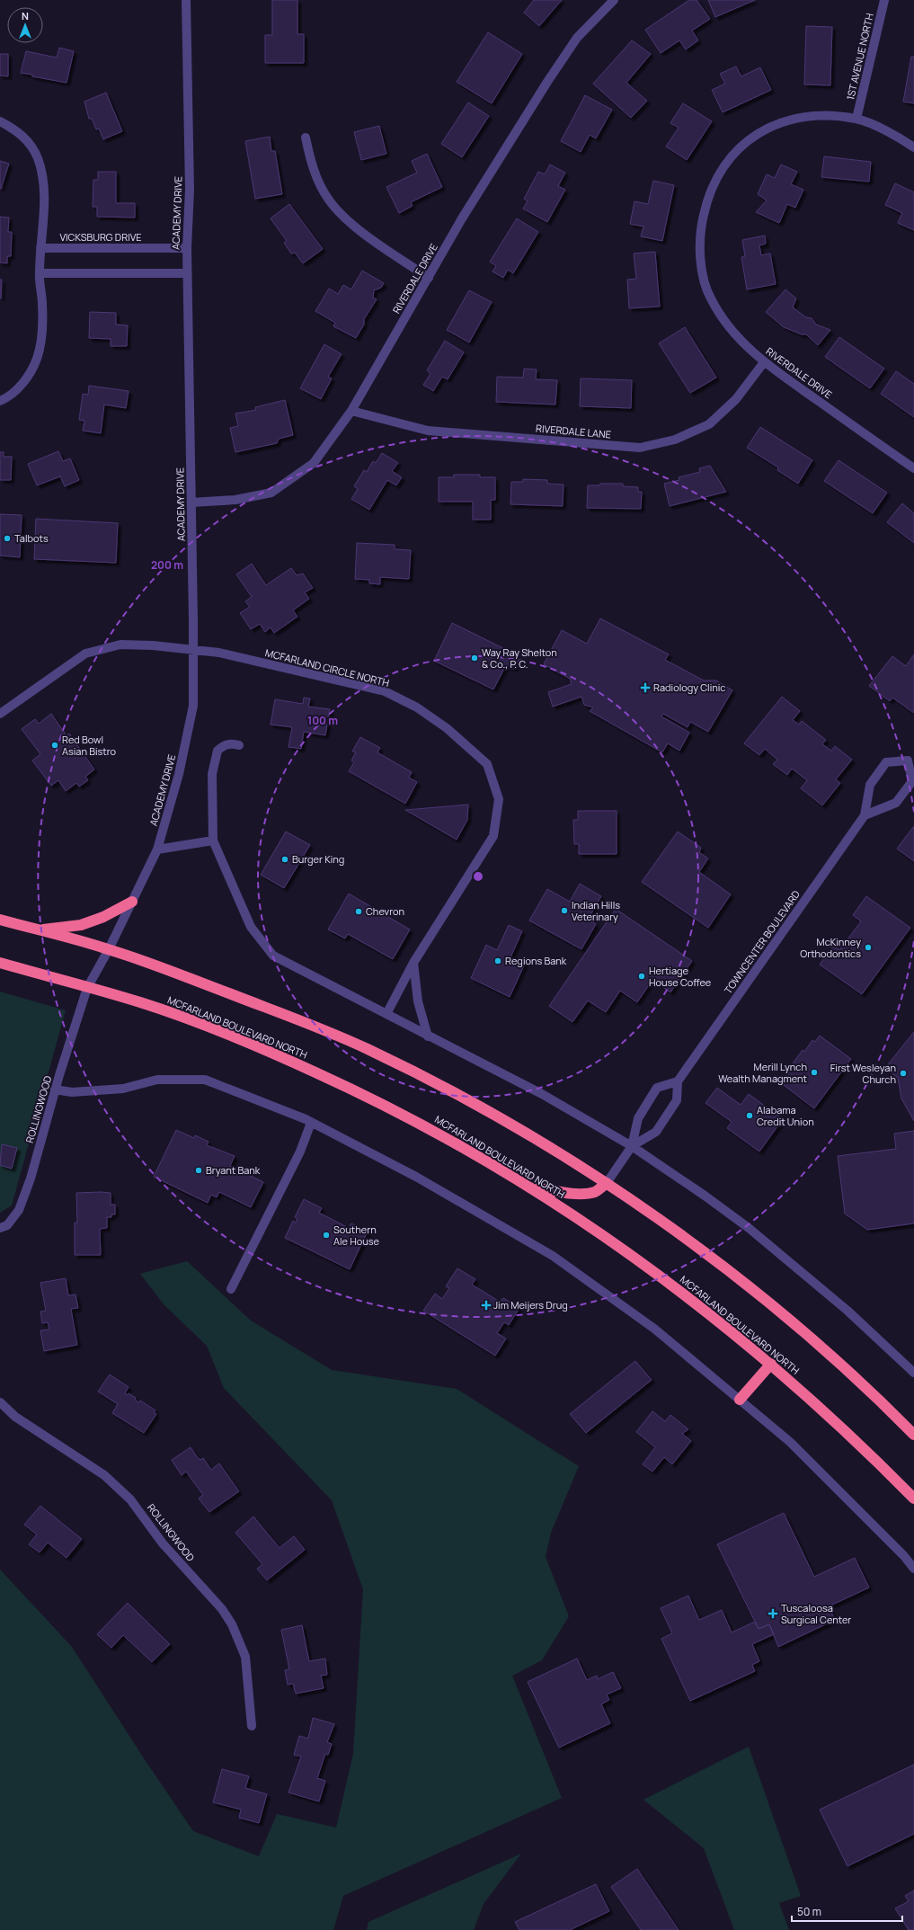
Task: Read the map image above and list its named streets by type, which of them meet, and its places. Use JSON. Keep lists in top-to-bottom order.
{
  "streets": {
    "highway": ["MCFARLAND BOULEVARD NORTH"],
    "street": [
      "1ST AVENUE NORTH",
      "ACADEMY DRIVE",
      "VICKSBURG DRIVE",
      "RIVERDALE DRIVE",
      "RIVERDALE LANE",
      "MCFARLAND CIRCLE NORTH",
      "TOWNCENTER BOULEVARD",
      "ROLLINGWOOD"
    ]
  },
  "crossings": [
    ["1ST AVENUE NORTH", "RIVERDALE DRIVE"],
    ["ACADEMY DRIVE", "VICKSBURG DRIVE"],
    ["ACADEMY DRIVE", "RIVERDALE DRIVE"],
    ["ACADEMY DRIVE", "MCFARLAND CIRCLE NORTH"],
    ["ACADEMY DRIVE", "MCFARLAND BOULEVARD NORTH"],
    ["ACADEMY DRIVE", "ROLLINGWOOD"],
    ["RIVERDALE DRIVE", "RIVERDALE LANE"],
    ["MCFARLAND BOULEVARD NORTH", "ROLLINGWOOD"]
  ],
  "places": {
    "other": [
      "Talbots",
      "Way Ray Shelton & Co., P. C.",
      "Red Bowl Asian Bistro",
      "Burger King",
      "Indian Hills Veterinary",
      "Chevron",
      "McKinney Orthodontics",
      "Regions Bank",
      "Hertiage House Coffee",
      "Merill Lynch Wealth Managment",
      "First Wesleyan Church",
      "Alabama Credit Union",
      "Bryant Bank",
      "Southern Ale House"
    ],
    "health": ["Radiology Clinic", "Jim Meijers Drug", "Tuscaloosa Surgical Center"]
  },
  "scale_bar": "50 m",
  "north": "top",
  "rings": ["200 m", "100 m"]
}
